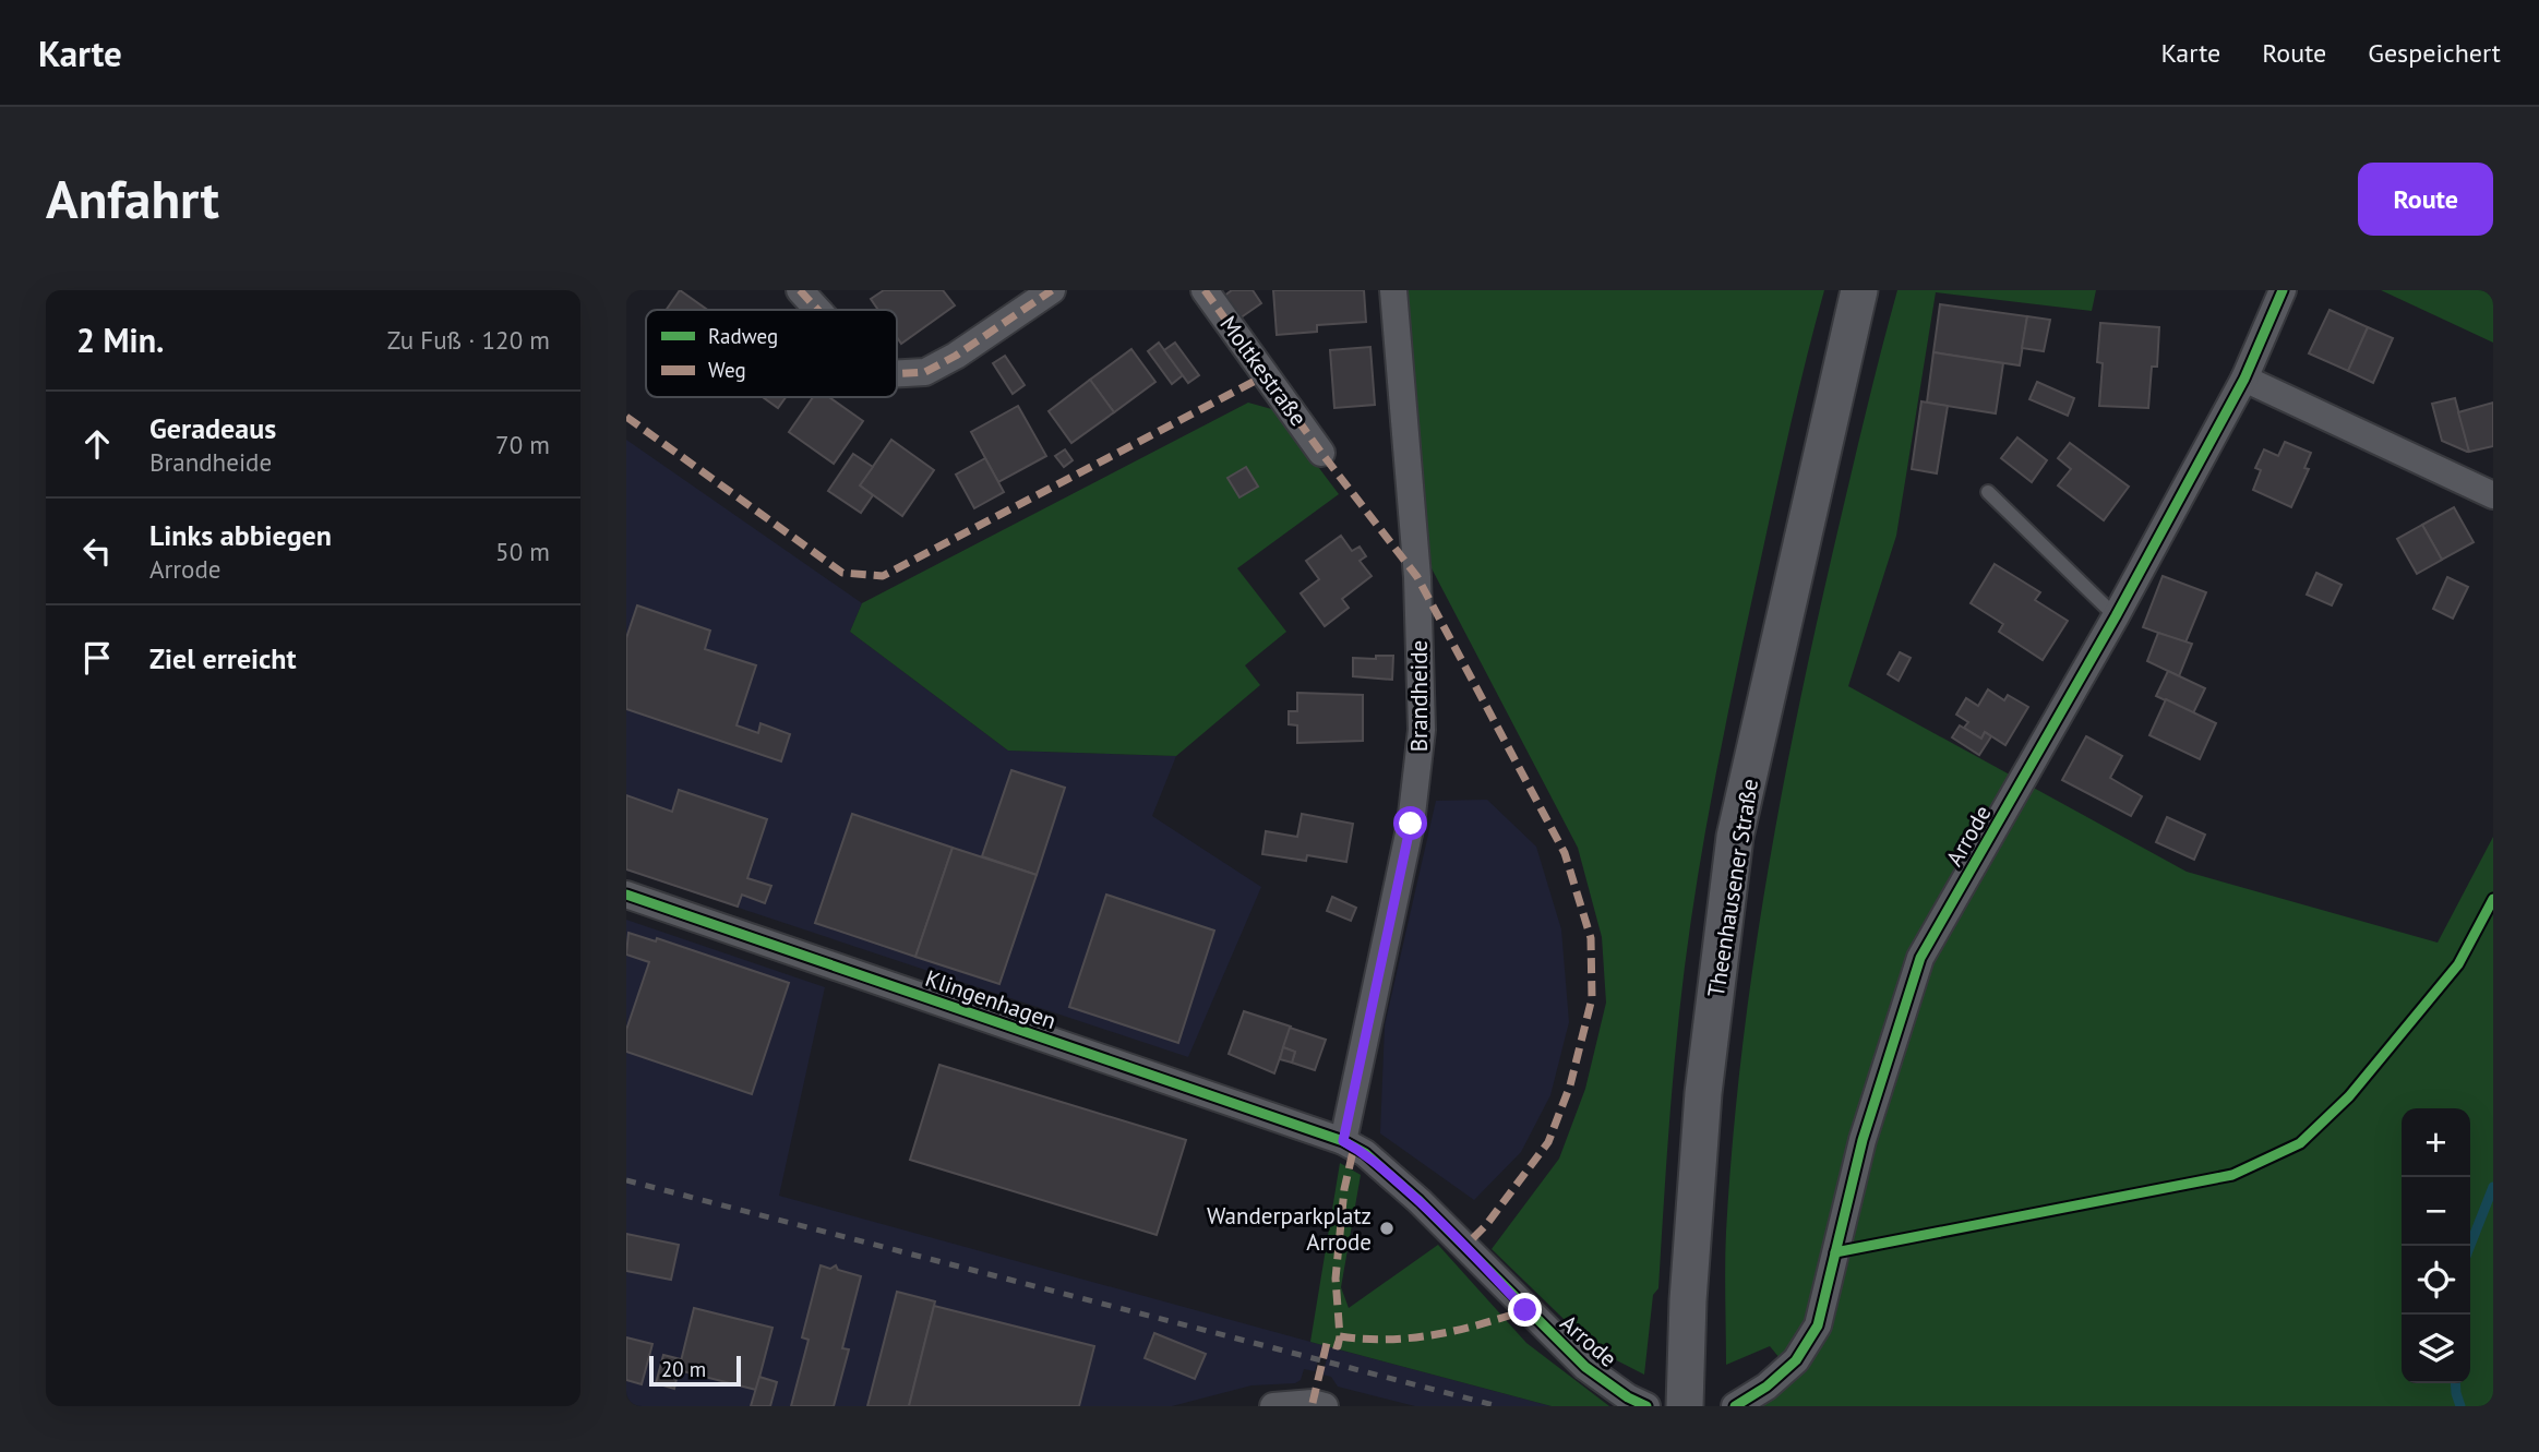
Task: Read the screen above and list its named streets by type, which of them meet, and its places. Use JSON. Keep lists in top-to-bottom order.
{
  "streets": {
    "main road": ["Theenhausener Straße"],
    "street": [
      "Moltkestraße",
      "Brandheide",
      "Arrode",
      "Klingenhagen"
    ]
  },
  "crossings": [
    ["Brandheide", "Arrode"],
    ["Brandheide", "Klingenhagen"],
    ["Arrode", "Klingenhagen"]
  ],
  "places": ["Wanderparkplatz Arrode"],
  "legend": ["Radweg", "Weg"],
  "scale_bar": "20 m",
  "page": {
    "header": "Karte",
    "nav": ["Karte", "Route", "Gespeichert"],
    "buttons": "Route",
    "title": "Anfahrt",
    "heading": ["2 Min.", "Zu Fuß · 120 m"],
    "list": [
      ["Geradeaus", "Brandheide", "70 m"],
      ["Links abbiegen", "Arrode", "50 m"],
      "Ziel erreicht"
    ],
    "map_buttons": ["+", "−"],
    "scale": "20 m"
  }
}
